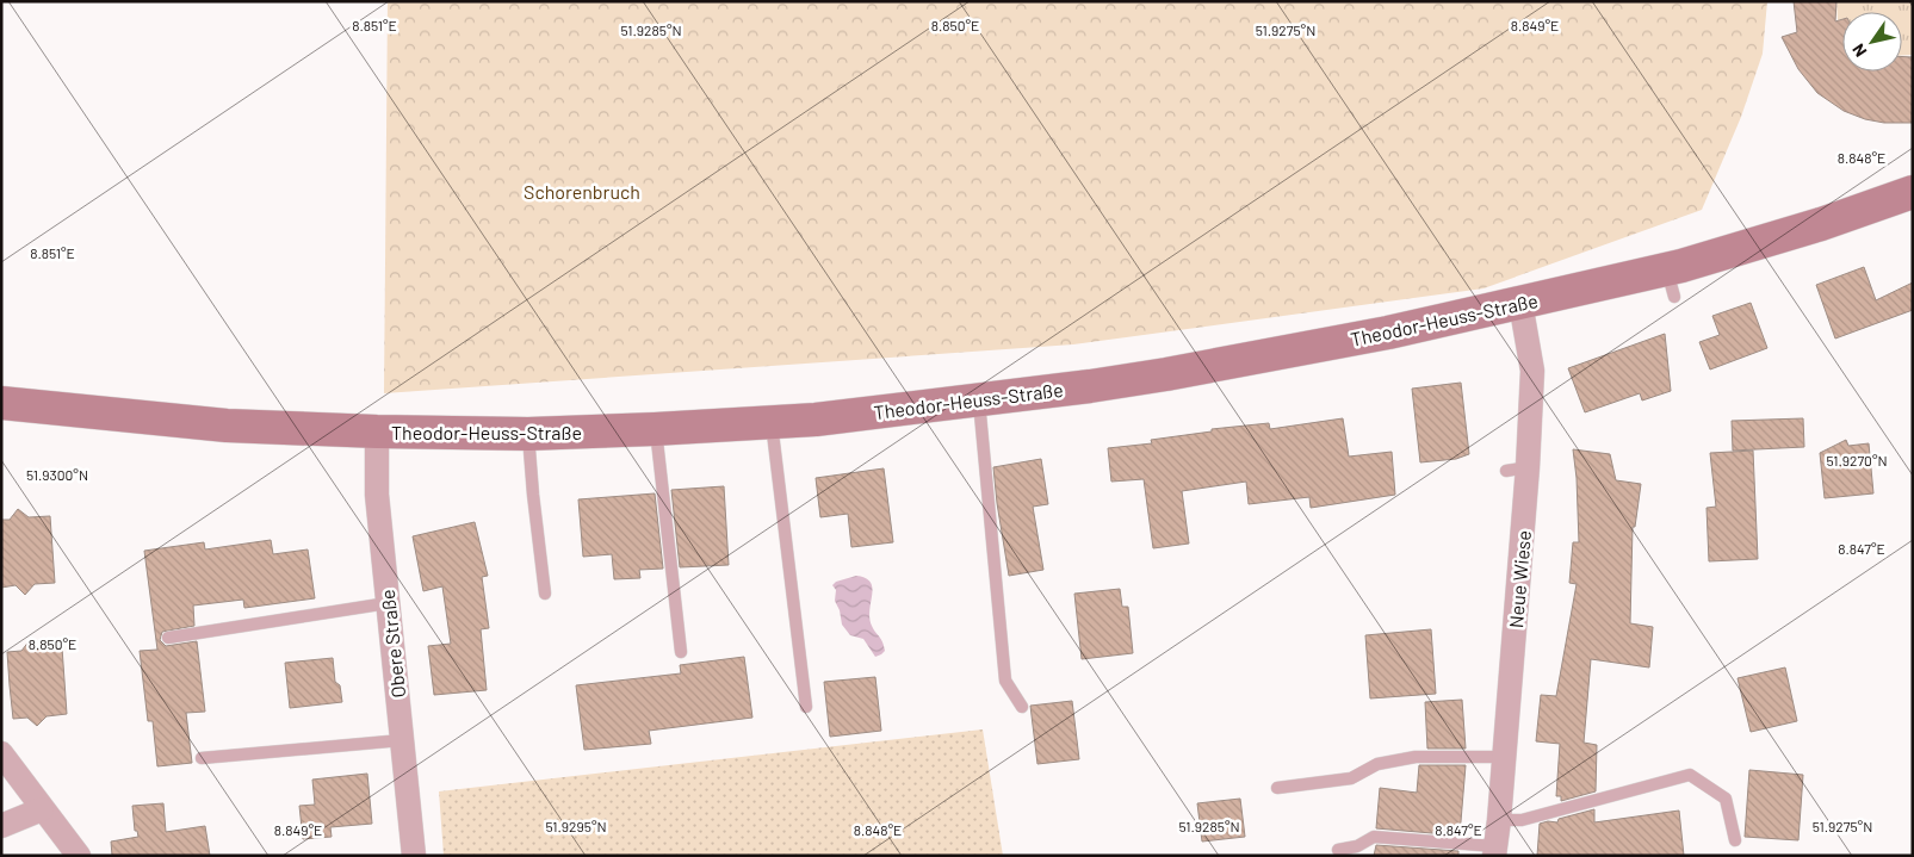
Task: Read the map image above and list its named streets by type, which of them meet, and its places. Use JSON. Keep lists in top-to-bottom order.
{
  "streets": {
    "main road": ["Theodor-Heuss-Straße"],
    "street": ["Neue Wiese", "Obere Straße"]
  },
  "crossings": [
    ["Theodor-Heuss-Straße", "Neue Wiese"],
    ["Theodor-Heuss-Straße", "Obere Straße"]
  ],
  "parks": ["Schorenbruch"],
  "north": "bottom left",
  "coordinates": [
    "8.851°E",
    "8.850°E",
    "8.849°E",
    "51.9285°N",
    "51.9275°N",
    "8.848°E",
    "51.9270°N",
    "51.9300°N",
    "8.847°E",
    "51.9295°N"
  ]
}
